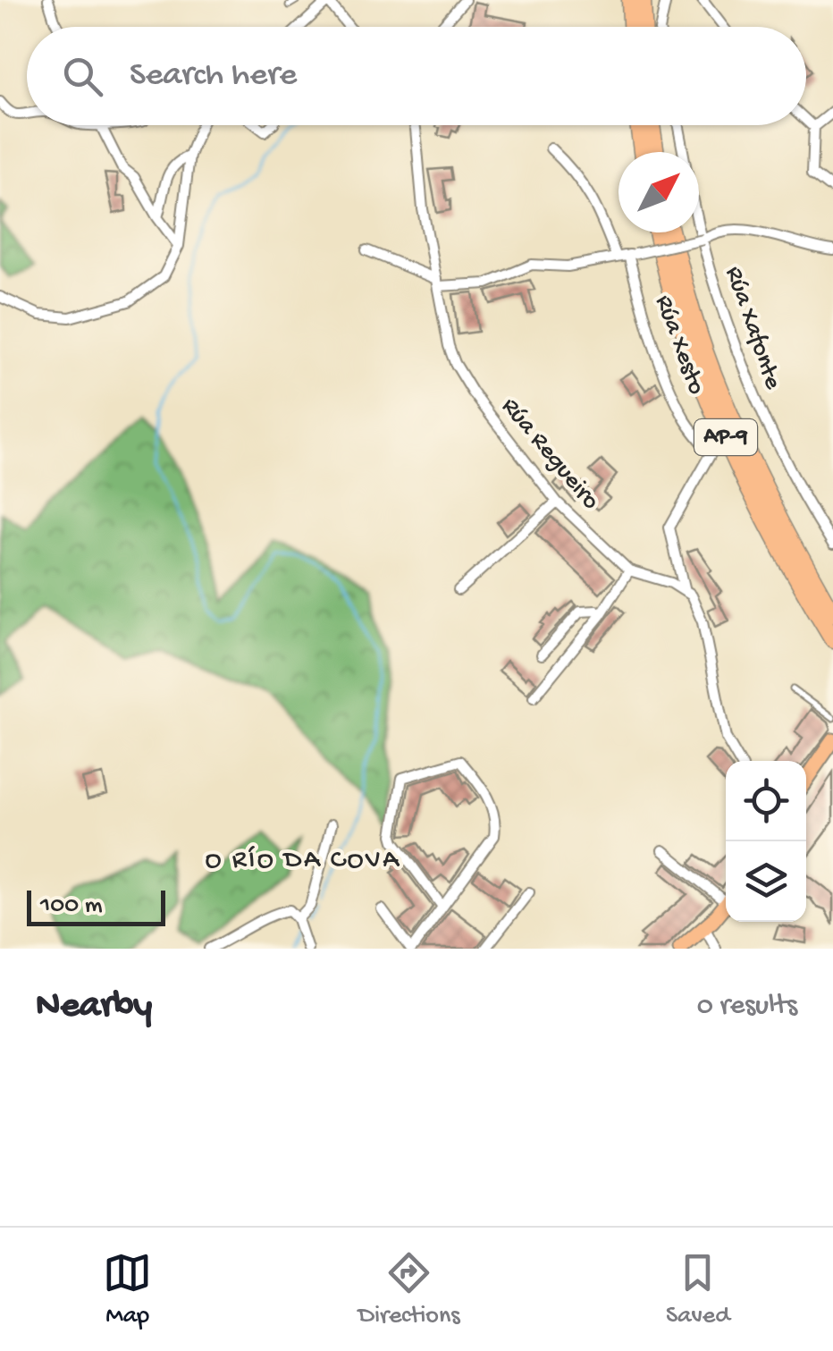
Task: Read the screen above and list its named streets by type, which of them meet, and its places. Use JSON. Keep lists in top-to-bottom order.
{
  "streets": {
    "highway": ["AP-9"],
    "street": ["Rúa Xafonte", "Rúa Xesto", "Rúa Regueiro"]
  },
  "crossings": [
    ["Rúa Xesto", "Rúa Regueiro"]
  ],
  "districts": ["O RÍO DA COVA"],
  "scale_bar": "100 m",
  "north": "top right",
  "page": {
    "search": "Search here",
    "scale": "100 m",
    "heading": ["Nearby", "0 results"],
    "nav": ["Map", "Directions", "Saved"]
  }
}
